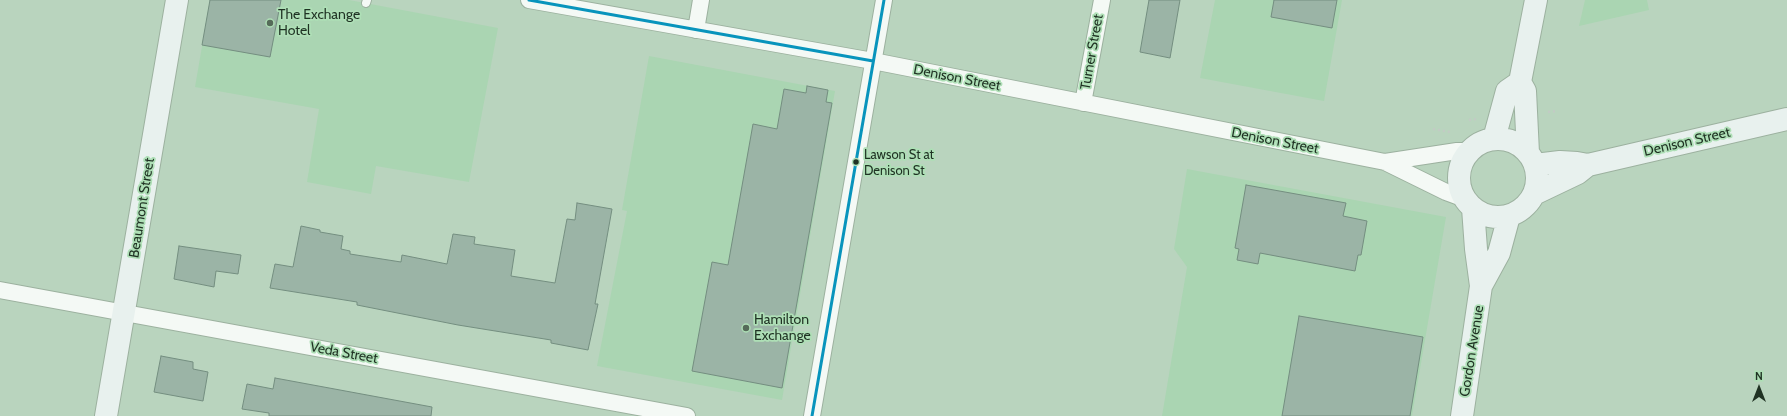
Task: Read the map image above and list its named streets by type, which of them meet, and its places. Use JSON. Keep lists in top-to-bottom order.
{
  "streets": {
    "main road": ["Denison Street", "Beaumont Street", "Gordon Avenue"],
    "street": ["Turner Street", "Veda Street"]
  },
  "crossings": [
    ["Turner Street", "Denison Street"],
    ["Denison Street", "Gordon Avenue"],
    ["Beaumont Street", "Veda Street"]
  ],
  "places": ["The Exchange Hotel", "Lawson St at Denison St", "Hamilton Exchange"],
  "north": "top"
}
